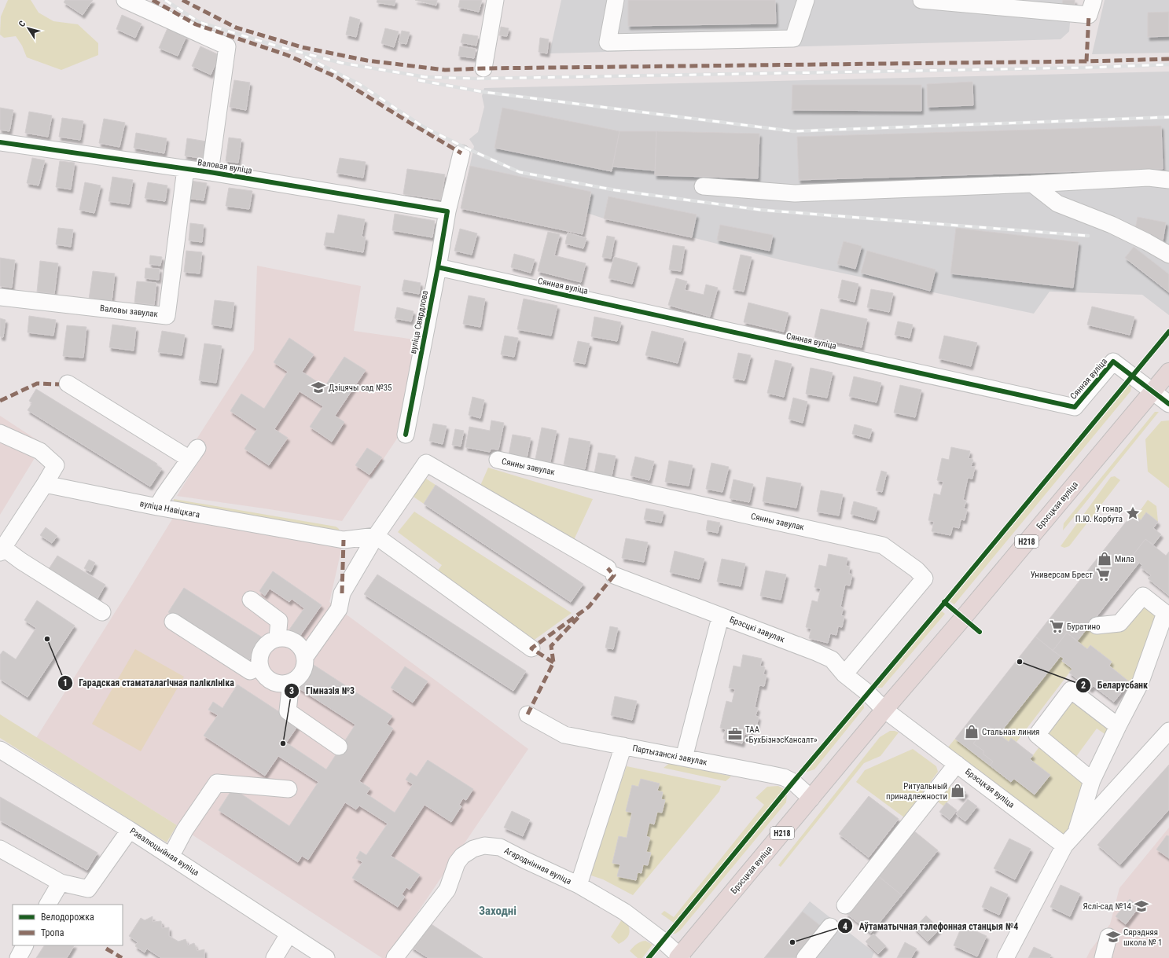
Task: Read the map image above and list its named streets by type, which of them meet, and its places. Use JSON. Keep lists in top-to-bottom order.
{
  "streets": {
    "main road": ["Брэсцкая вуліца", "Н218"],
    "street": [
      "Валовая вуліца",
      "Сянная вуліца",
      "Валовы завулак",
      "вуліца Свярдлова",
      "Сянны завулак",
      "вуліца Навіцкага",
      "Брэсцкі завулак",
      "Партызанскі завулак",
      "Рэвалюцыйная вуліца",
      "Агароднінная вуліца"
    ]
  },
  "crossings": [
    ["Валовая вуліца", "Валовы завулак"],
    ["Валовая вуліца", "вуліца Свярдлова"],
    ["Сянная вуліца", "вуліца Свярдлова"],
    ["Сянная вуліца", "Брэсцкая вуліца"],
    ["Сянны завулак", "Брэсцкі завулак"],
    ["Брэсцкая вуліца", "Брэсцкі завулак"],
    ["Брэсцкая вуліца", "Партызанскі завулак"],
    ["Брэсцкая вуліца", "Агароднінная вуліца"],
    ["вуліца Навіцкага", "Брэсцкі завулак"]
  ],
  "districts": ["Заходні"],
  "places": {
    "school or university": ["Дзіцячы сад №35", "Яслі-сад №14", "Сярэдняя школа № 1"],
    "place": ["У гонар П.Ю. Корбута"],
    "shop": ["Мила", "Стальная линия", "Ритуальный принадлежности"],
    "supermarket": ["Универсам Брест", "Буратино"],
    "other": [
      "Гарадская стаматалагічная паліклініка",
      "Беларусбанк",
      "Гімназія №3",
      "Аўтаматычная тэлефонная станцыя №4"
    ],
    "office": ["ТАА «БухБізнэсКансалт»"]
  },
  "legend": ["Велодорожка", "Тропа"],
  "north": "top left"
}
